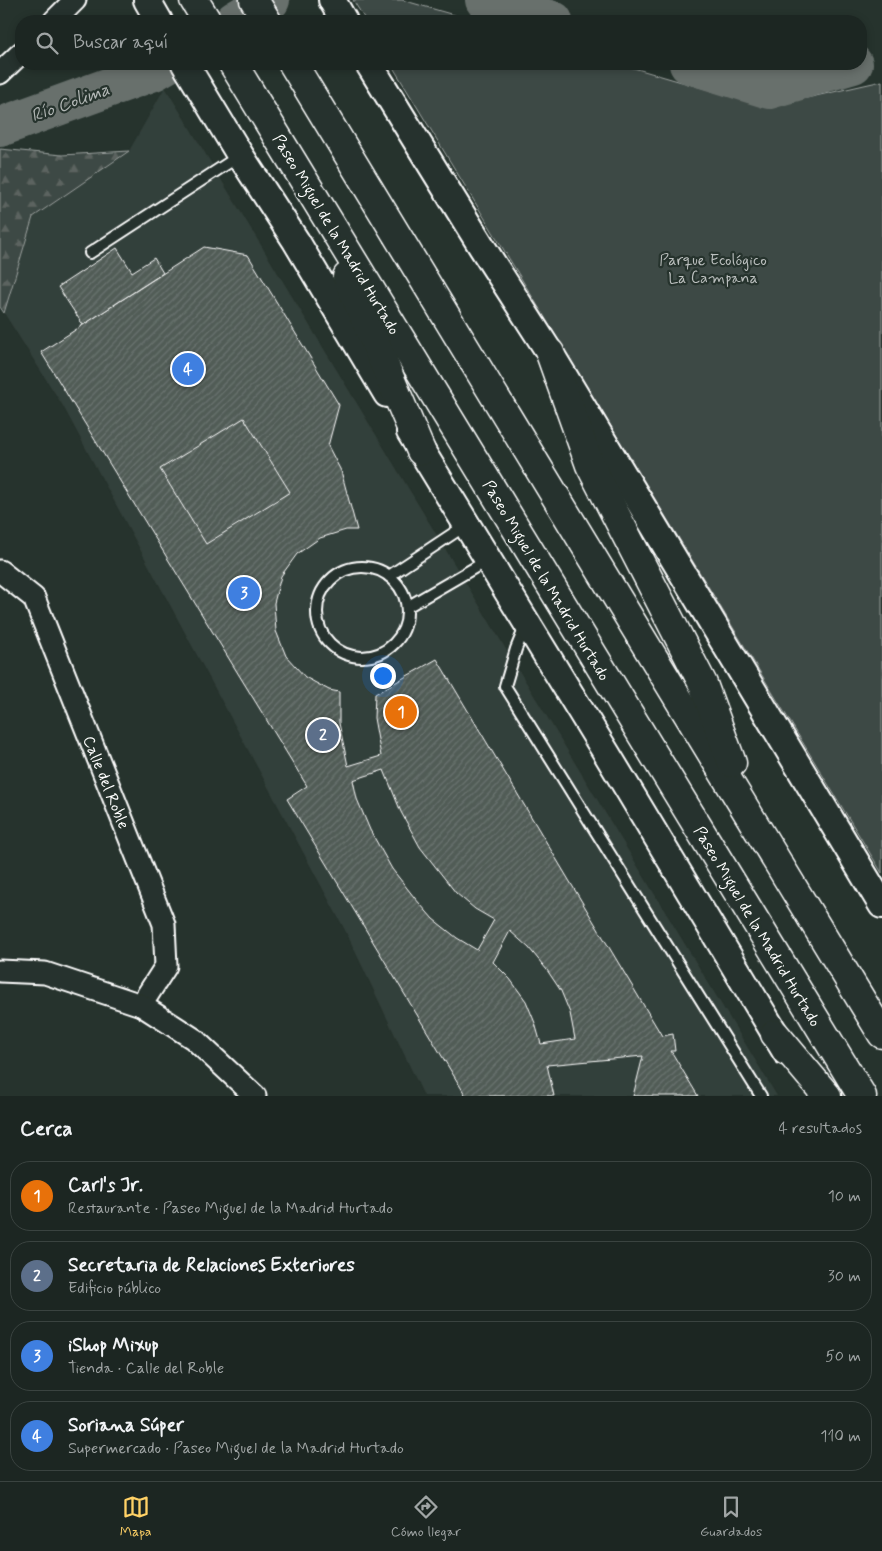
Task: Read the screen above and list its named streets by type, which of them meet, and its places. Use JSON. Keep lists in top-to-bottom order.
{
  "streets": {
    "highway": ["Paseo Miguel de la Madrid Hurtado"],
    "street": ["Calle del Roble"]
  },
  "water": ["Río Colima"],
  "parks": ["Parque Ecológico La Campana"],
  "page": {
    "search": "Buscar aquí",
    "pins": [
      "4",
      "3",
      "1",
      "2"
    ],
    "heading": ["Cerca", "4 resultados"],
    "list": [
      {
        "mark": "1",
        "name": "Carl's Jr.",
        "note": "Restaurante · Paseo Miguel de la Madrid Hurtado",
        "value": "10 m"
      },
      {
        "mark": "2",
        "name": "Secretaria de Relaciones Exteriores",
        "note": "Edificio público",
        "value": "30 m"
      },
      {
        "mark": "3",
        "name": "iShop Mixup",
        "note": "Tienda · Calle del Roble",
        "value": "50 m"
      },
      {
        "mark": "4",
        "name": "Soriana Súper",
        "note": "Supermercado · Paseo Miguel de la Madrid Hurtado",
        "value": "110 m"
      }
    ],
    "nav": ["Mapa", "Cómo llegar", "Guardados"]
  }
}
